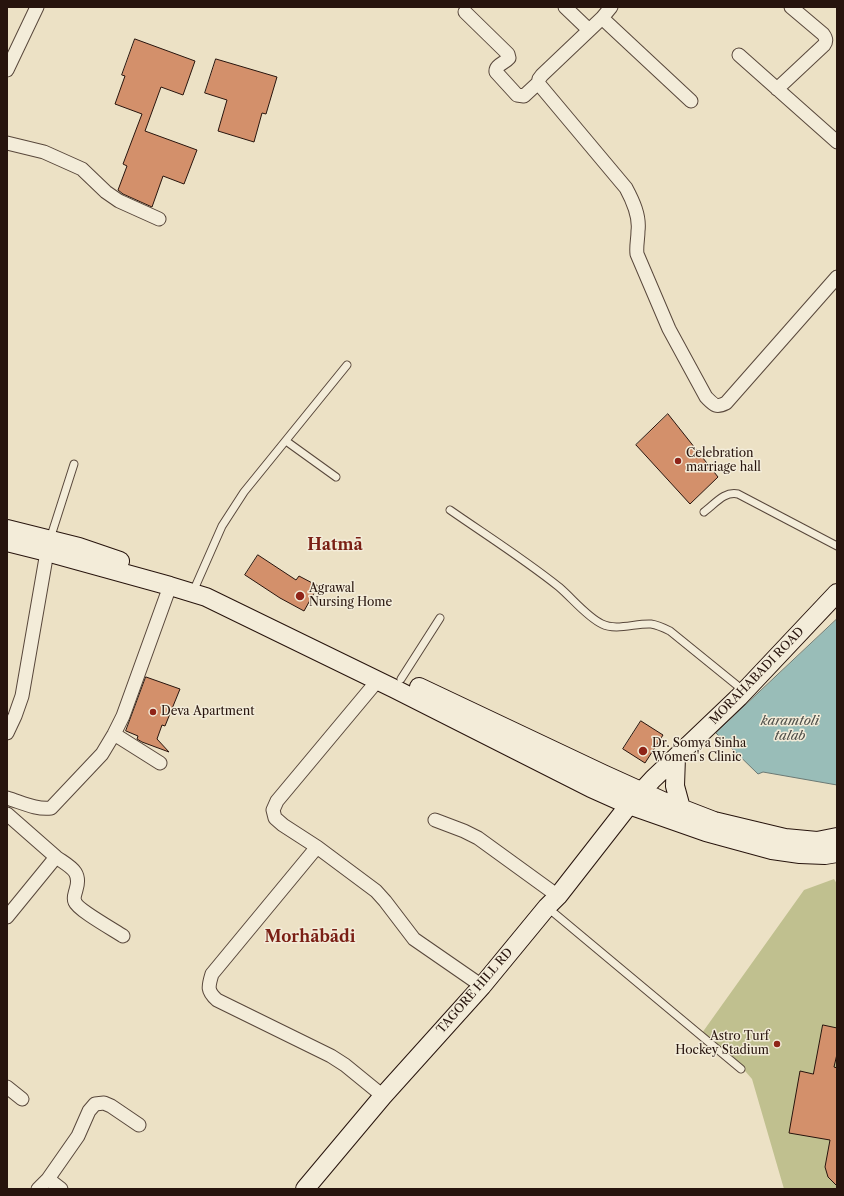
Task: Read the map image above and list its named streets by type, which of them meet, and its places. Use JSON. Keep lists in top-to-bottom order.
{
  "streets": {
    "main road": ["MORAHABADI ROAD", "TAGORE HILL RD"]
  },
  "crossings": [
    ["MORAHABADI ROAD", "TAGORE HILL RD"]
  ],
  "districts": ["Hatmā", "Morhābādi"],
  "water": ["karamtoli talab"],
  "places": [
    "Celebration marriage hall",
    "Agrawal Nursing Home",
    "Deva Apartment",
    "Dr. Somya Sinha Women's Clinic",
    "Astro Turf Hockey Stadium"
  ]
}
